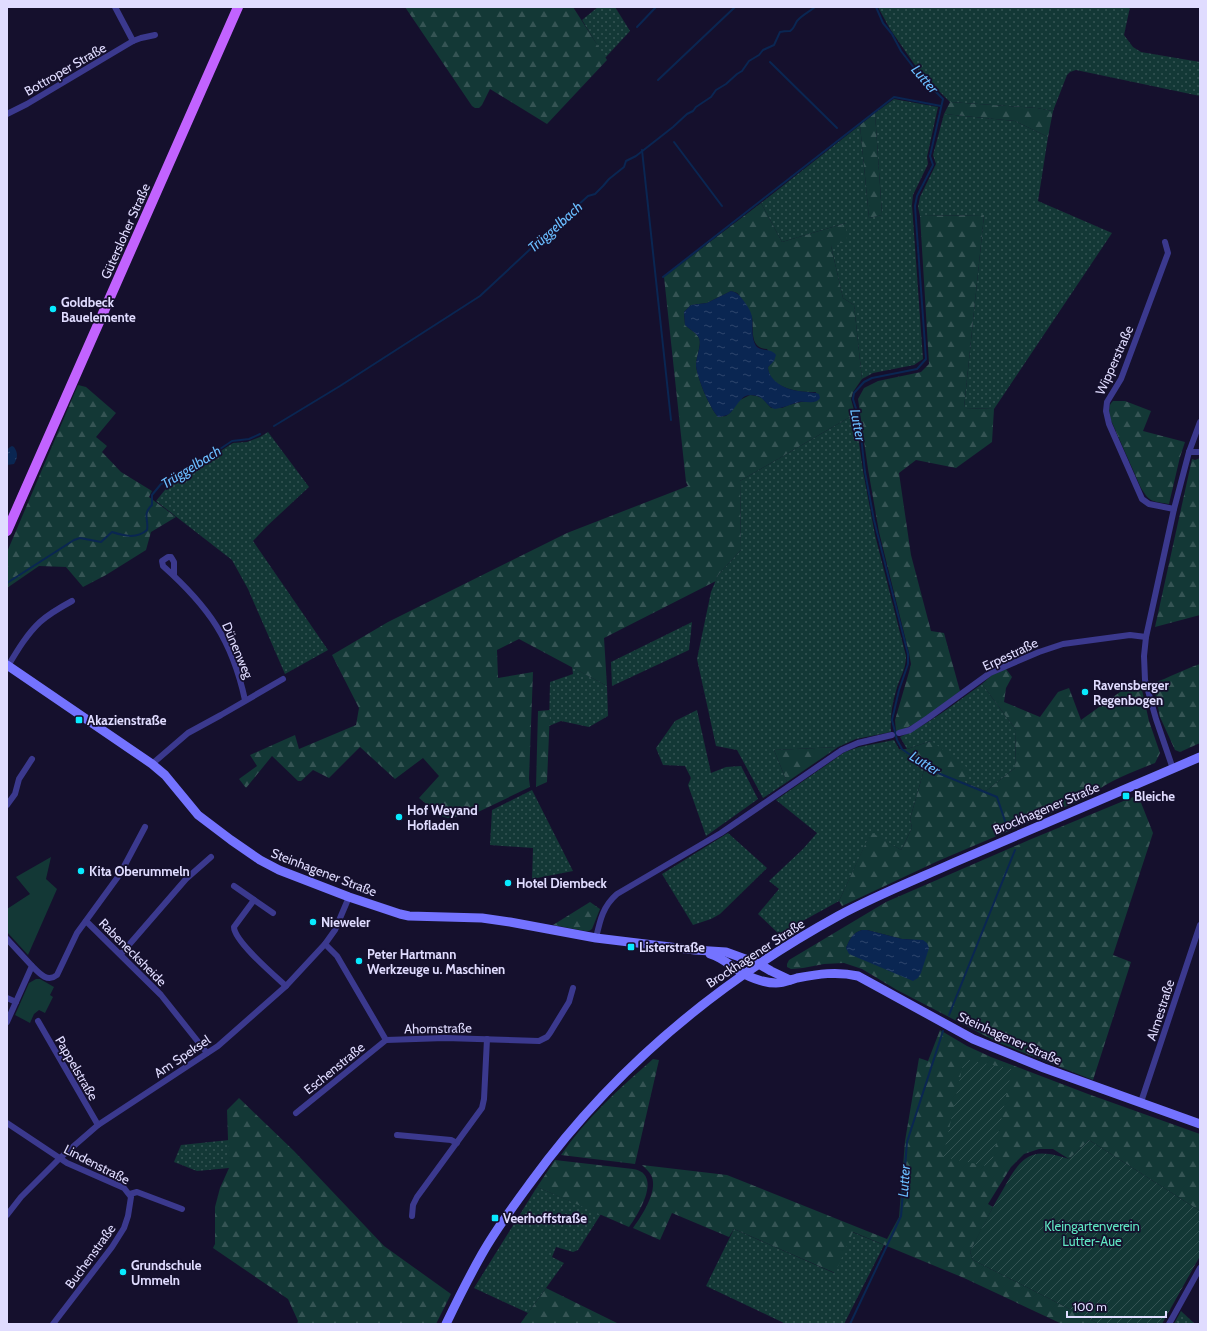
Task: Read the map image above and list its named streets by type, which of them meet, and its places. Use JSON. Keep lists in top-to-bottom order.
{
  "streets": {
    "main road": ["Gütersloher Straße", "Brockhagener Straße", "Steinhagener Straße"],
    "street": [
      "Bottroper Straße",
      "Wipperstraße",
      "Dünenweg",
      "Erpestraße",
      "Rabenecksheide",
      "Almestraße",
      "Ahornstraße",
      "Am Speksel",
      "Pappelstraße",
      "Eschenstraße",
      "Lindenstraße",
      "Buchenstraße"
    ]
  },
  "crossings": [
    ["Dünenweg", "Steinhagener Straße"],
    ["Brockhagener Straße", "Steinhagener Straße"],
    ["Steinhagener Straße", "Almestraße"],
    ["Steinhagener Straße", "Am Speksel"],
    ["Rabenecksheide", "Am Speksel"],
    ["Ahornstraße", "Am Speksel"],
    ["Ahornstraße", "Eschenstraße"],
    ["Am Speksel", "Pappelstraße"],
    ["Am Speksel", "Lindenstraße"],
    ["Lindenstraße", "Buchenstraße"]
  ],
  "water": ["Lutter", "Trüggelbach"],
  "parks": ["Kleingartenverein Lutter-Aue"],
  "places": {
    "other": [
      "Goldbeck Bauelemente",
      "Ravensberger Regenbogen",
      "Hof Weyand Hofladen",
      "Kita Oberummeln",
      "Hotel Diembeck",
      "Nieweler",
      "Peter Hartmann Werkzeuge u. Maschinen",
      "Grundschule Ummeln"
    ],
    "transit": [
      "Akazienstraße",
      "Bleiche",
      "Listerstraße",
      "Veerhoffstraße"
    ]
  },
  "scale_bar": "100 m"
}
